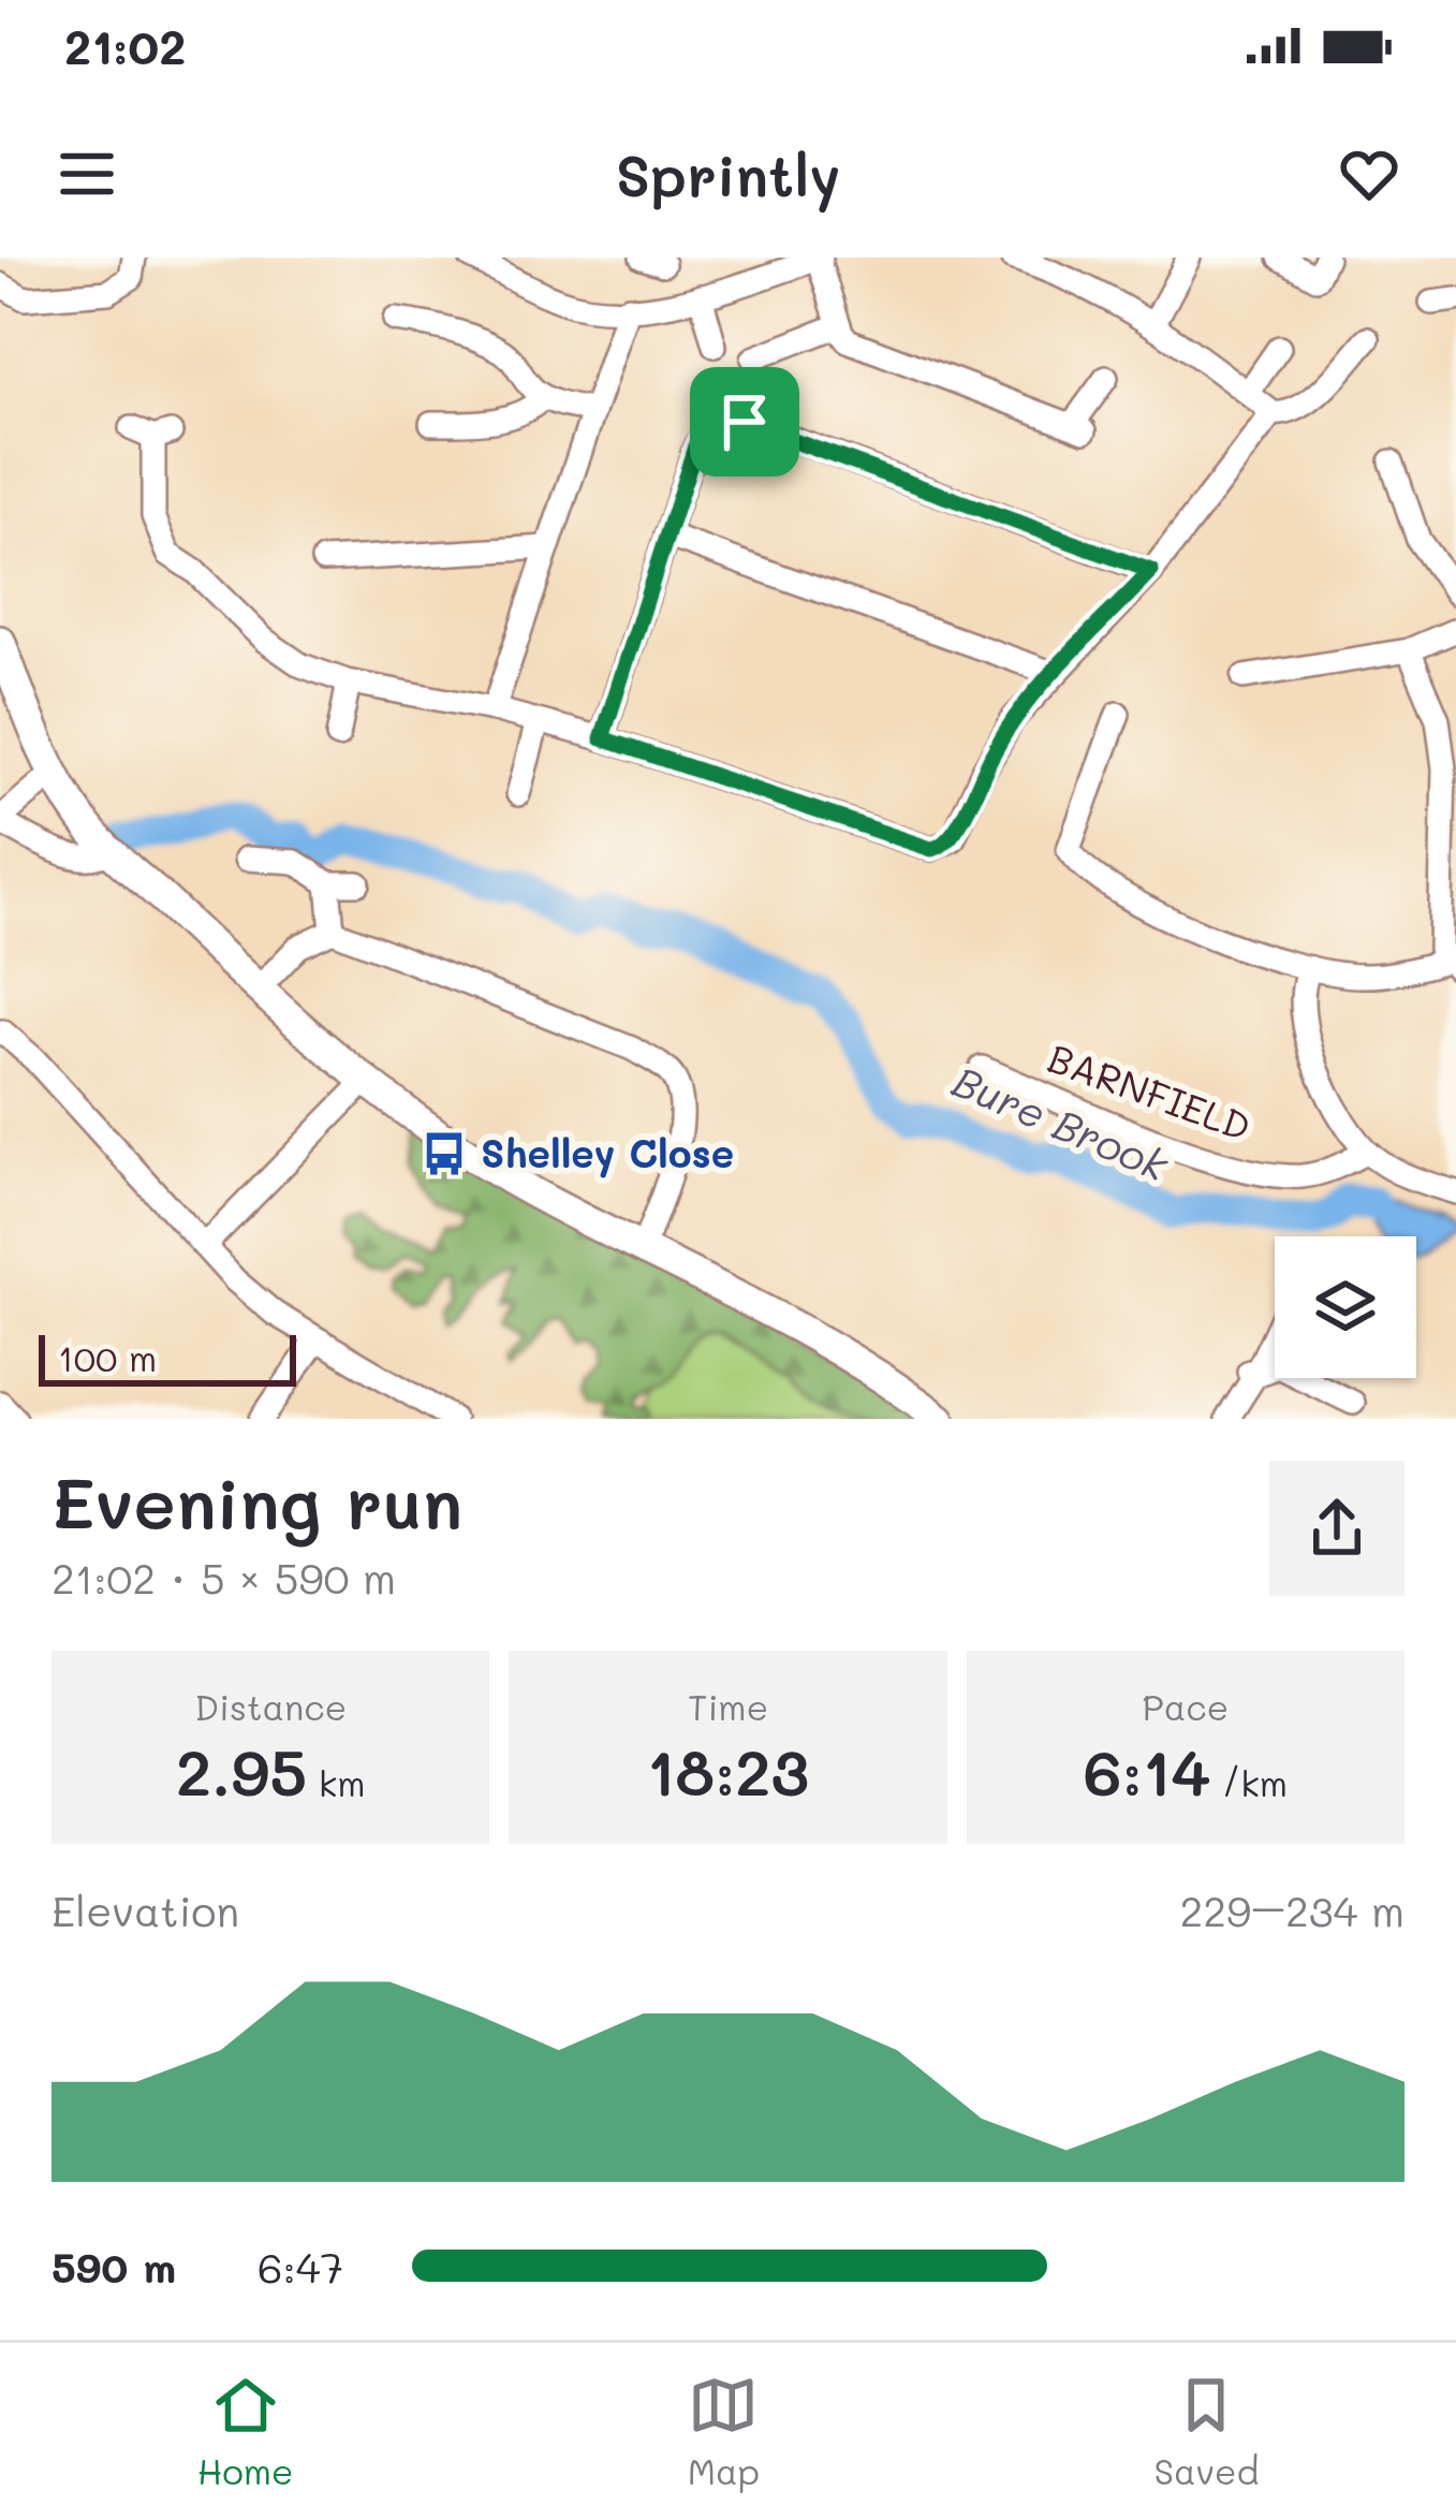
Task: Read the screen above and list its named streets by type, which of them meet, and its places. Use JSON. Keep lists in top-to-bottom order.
{
  "streets": {
    "street": ["BARNFIELD"]
  },
  "water": ["Bure Brook"],
  "places": {
    "bus stop": ["Shelley Close"]
  },
  "scale_bar": "100 m",
  "page": {
    "status": "21:02",
    "header": "Sprintly",
    "scale": "100 m",
    "heading": ["Evening run", "21:02 · 5 × 590 m"],
    "stats": [
      ["Distance", "2.95 km"],
      ["Time", "18:23"],
      ["Pace", "6:14 /km"]
    ],
    "chart": ["Elevation", "229–234 m"],
    "list": [
      {
        "name": "590 m",
        "note": "6:47"
      }
    ],
    "tabs": ["Home", "Map", "Saved"]
  }
}
